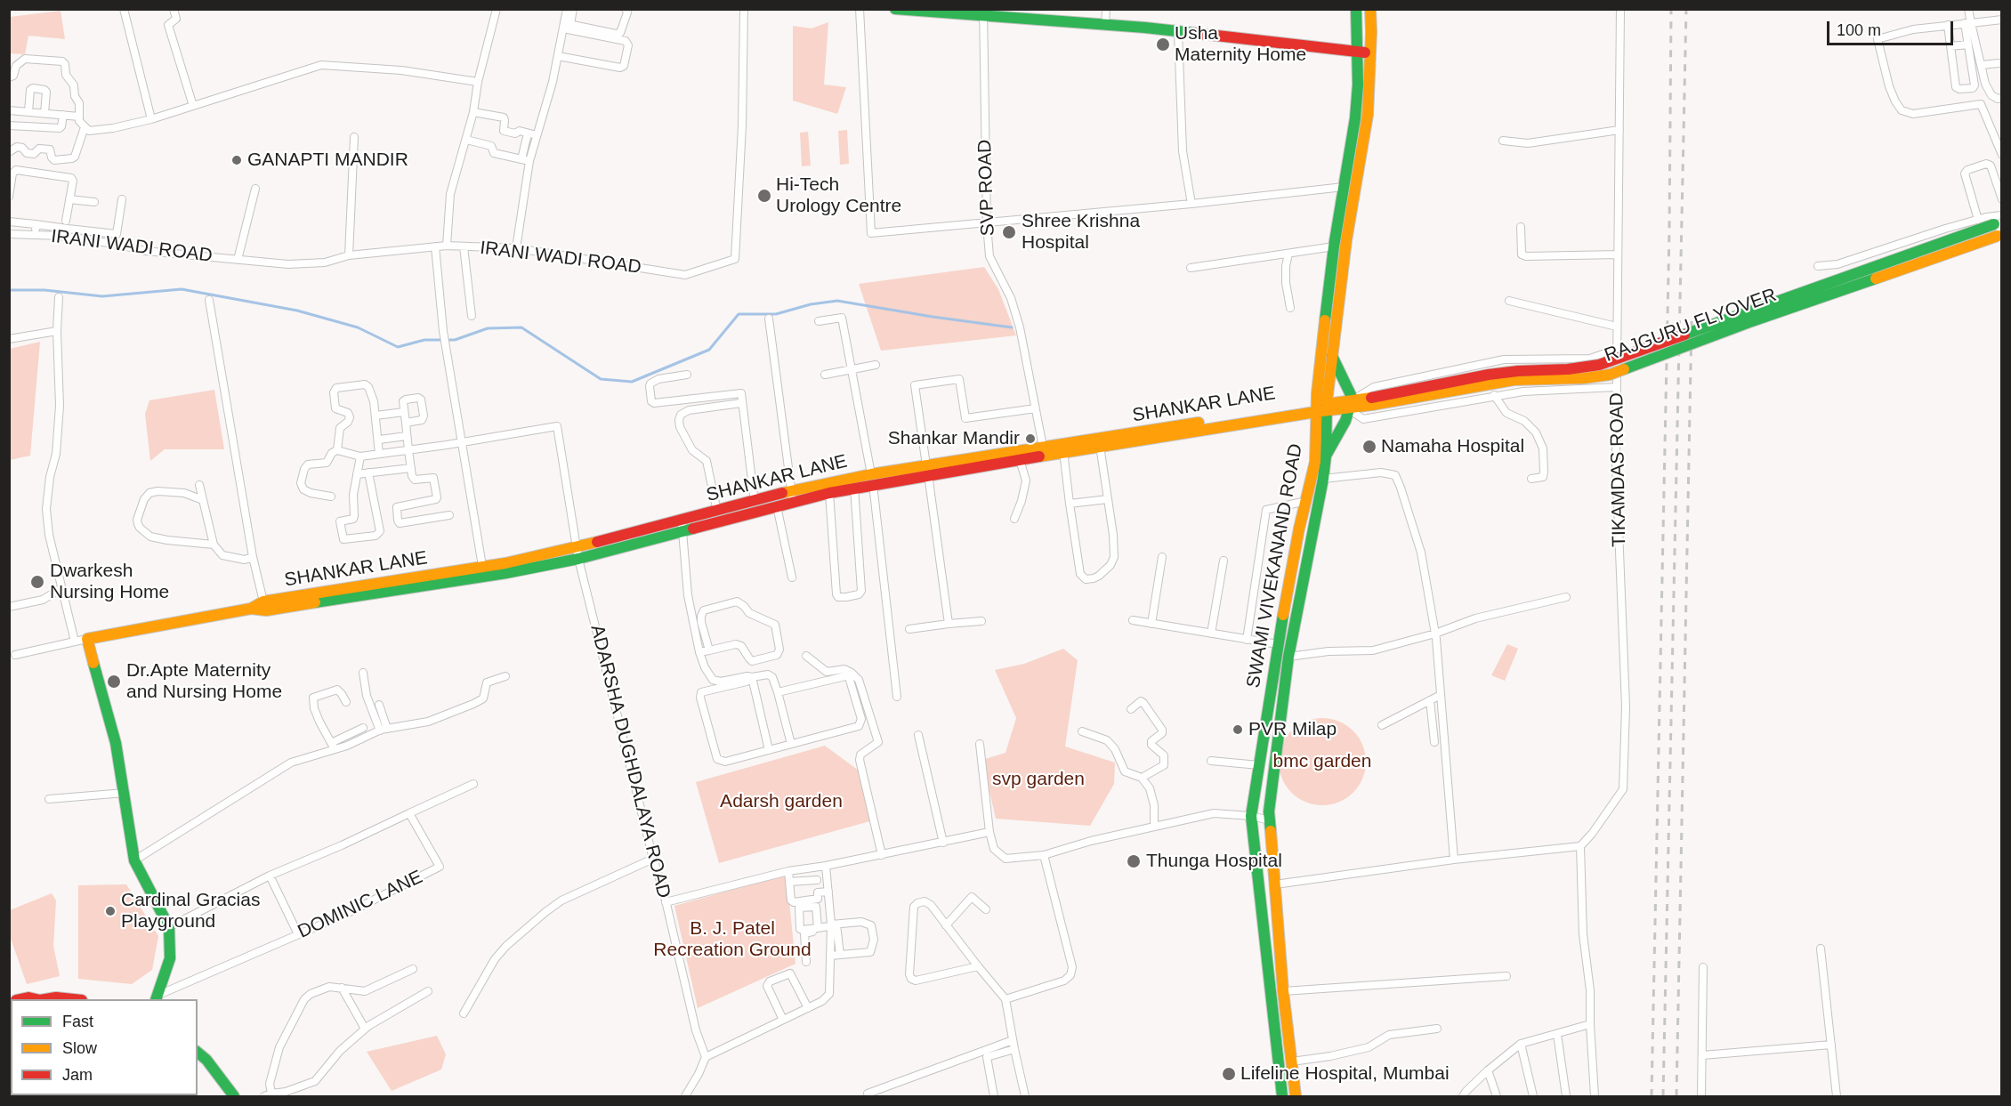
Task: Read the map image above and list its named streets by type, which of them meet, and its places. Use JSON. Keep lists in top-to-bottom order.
{
  "streets": {
    "main road": ["RAJGURU FLYOVER", "SHANKAR LANE", "SWAMI VIVEKANAND ROAD"],
    "street": [
      "SVP ROAD",
      "IRANI WADI ROAD",
      "TIKAMDAS ROAD",
      "ADARSHA DUGHDALAYA ROAD",
      "DOMINIC LANE"
    ]
  },
  "crossings": [
    ["SVP ROAD", "SHANKAR LANE"],
    ["RAJGURU FLYOVER", "SHANKAR LANE"],
    ["RAJGURU FLYOVER", "SWAMI VIVEKANAND ROAD"],
    ["SHANKAR LANE", "SWAMI VIVEKANAND ROAD"],
    ["SHANKAR LANE", "ADARSHA DUGHDALAYA ROAD"]
  ],
  "parks": [
    "bmc garden",
    "svp garden",
    "Adarsh garden",
    "B. J. Patel Recreation Ground"
  ],
  "places": [
    "Usha Maternity Home",
    "GANAPTI MANDIR",
    "Hi-Tech Urology Centre",
    "Shree Krishna Hospital",
    "Shankar Mandir",
    "Namaha Hospital",
    "Dwarkesh Nursing Home",
    "Dr.Apte Maternity and Nursing Home",
    "PVR Milap",
    "Thunga Hospital",
    "Cardinal Gracias Playground",
    "Lifeline Hospital, Mumbai"
  ],
  "legend": ["Fast", "Slow", "Jam"],
  "scale_bar": "100 m"
}
